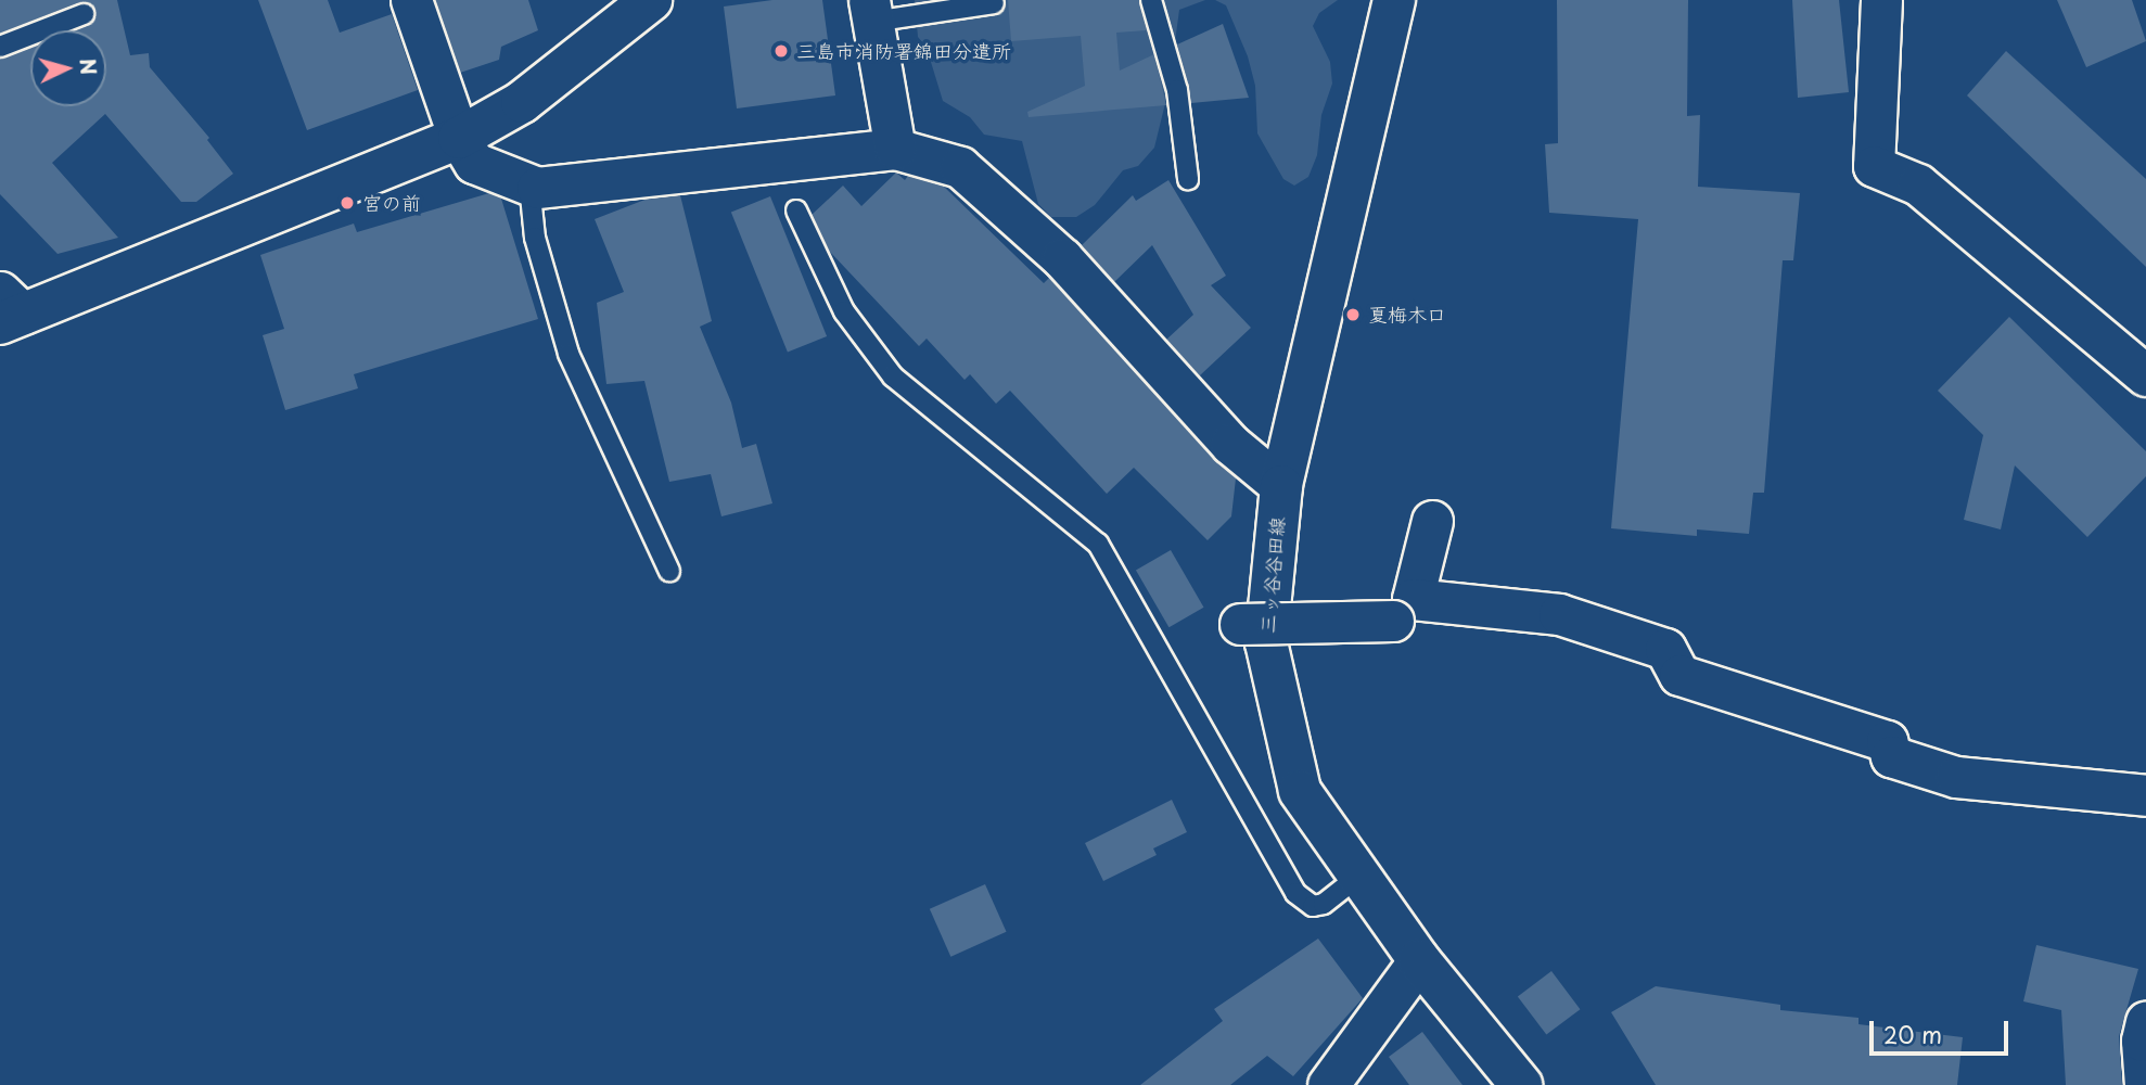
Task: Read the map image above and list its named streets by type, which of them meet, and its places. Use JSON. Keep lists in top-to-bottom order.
{
  "streets": {
    "main road": ["三ッ谷谷田線"]
  },
  "places": ["三島市消防署錦田分遣所", "宮の前", "夏梅木口"],
  "scale_bar": "20 m",
  "north": "right"
}
